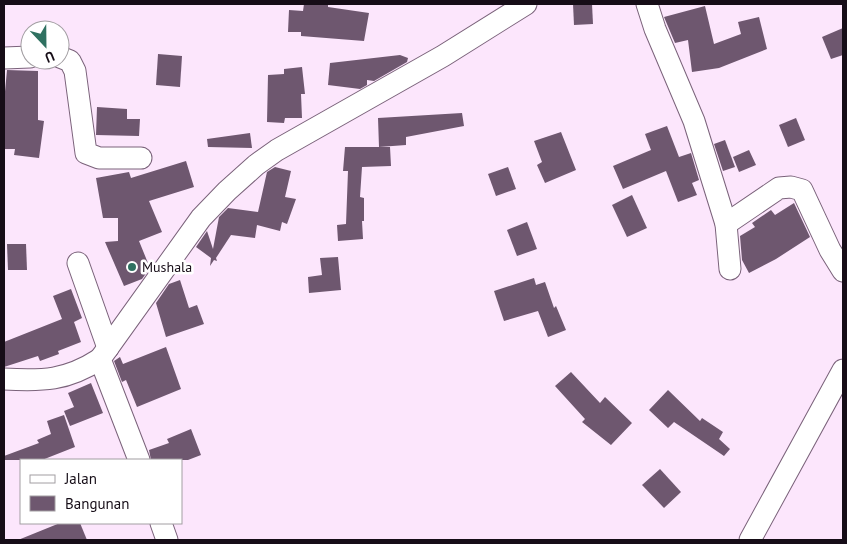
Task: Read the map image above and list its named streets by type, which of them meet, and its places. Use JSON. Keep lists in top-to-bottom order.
{
  "places": ["Mushala"],
  "legend": ["Jalan", "Bangunan"],
  "north": "bottom"
}
